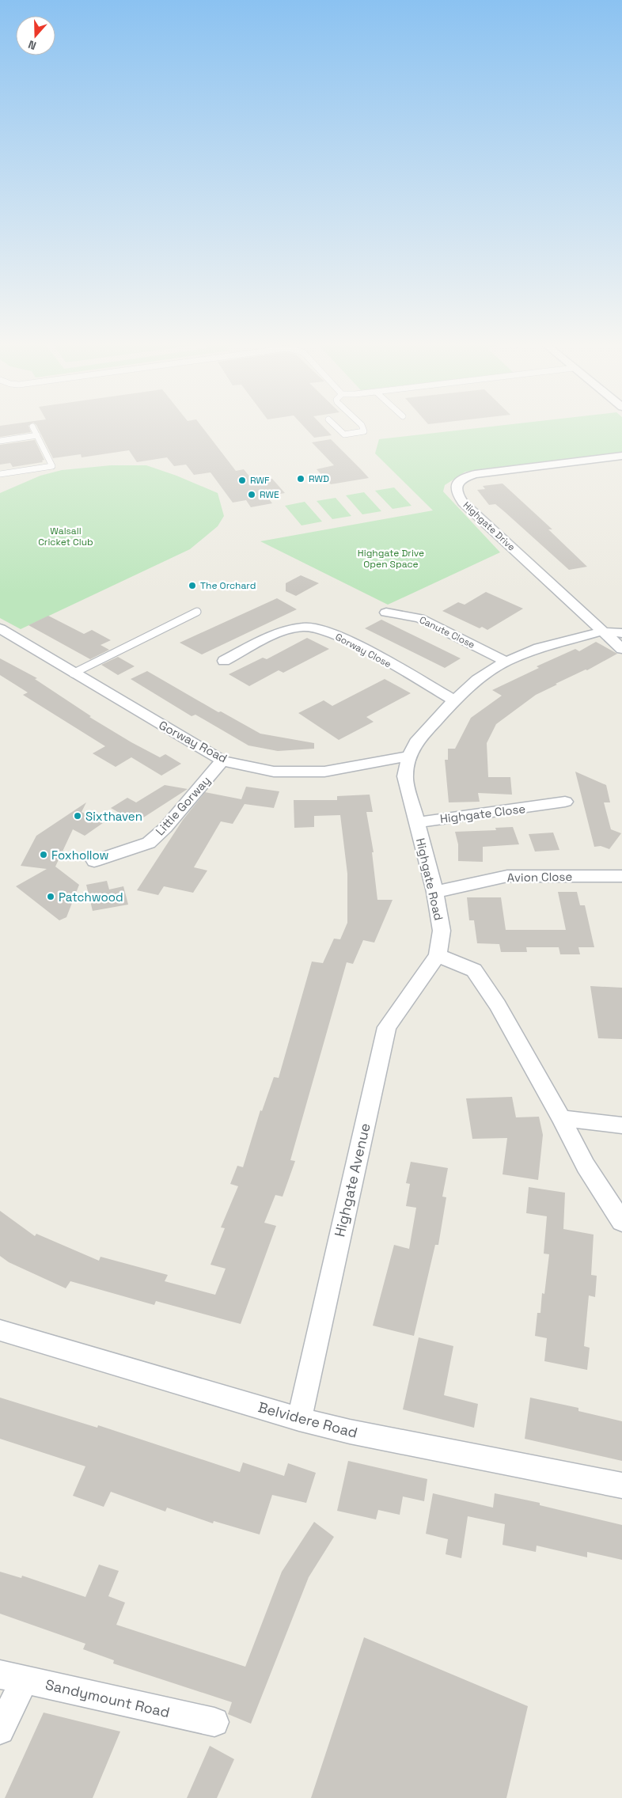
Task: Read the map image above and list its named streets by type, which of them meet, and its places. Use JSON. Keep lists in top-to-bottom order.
{
  "streets": {
    "street": [
      "Highgate Drive",
      "Canute Close",
      "Gorway Close",
      "Gorway Road",
      "Little Gorway",
      "Highgate Close",
      "Avion Close",
      "Highgate Road",
      "Highgate Avenue",
      "Belvidere Road",
      "Sandymount Road"
    ]
  },
  "crossings": [
    ["Highgate Drive", "Highgate Road"],
    ["Canute Close", "Highgate Road"],
    ["Gorway Close", "Highgate Road"],
    ["Gorway Road", "Little Gorway"],
    ["Gorway Road", "Highgate Road"],
    ["Highgate Close", "Highgate Road"],
    ["Avion Close", "Highgate Road"],
    ["Highgate Road", "Highgate Avenue"],
    ["Highgate Avenue", "Belvidere Road"]
  ],
  "parks": ["Walsall Cricket Club", "Highgate Drive Open Space"],
  "places": [
    "RWD",
    "RWF",
    "RWE",
    "The Orchard",
    "Sixthaven",
    "Foxhollow",
    "Patchwood"
  ],
  "north": "bottom"
}
